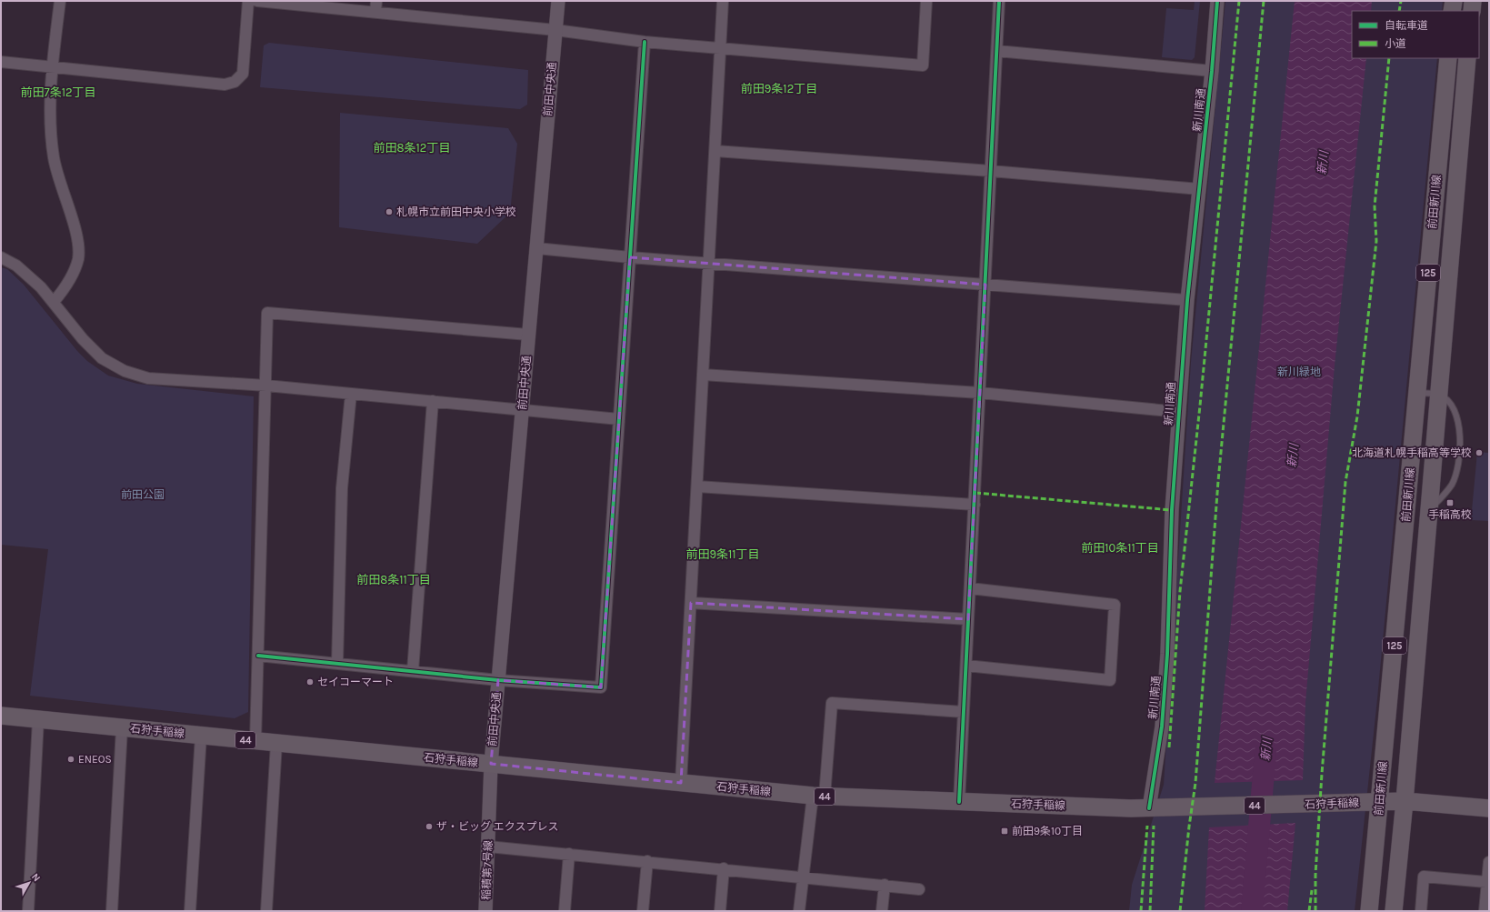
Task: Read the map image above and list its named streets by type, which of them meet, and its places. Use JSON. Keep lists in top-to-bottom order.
{
  "streets": {
    "main road": [
      "前田新川線",
      "125",
      "石狩手稲線",
      "44"
    ],
    "street": ["前田中央通", "新川南通", "稲積第7号線"]
  },
  "crossings": [
    ["前田中央通", "石狩手稲線"],
    ["前田中央通", "稲積第7号線"],
    ["新川南通", "石狩手稲線"],
    ["前田新川線", "石狩手稲線"],
    ["石狩手稲線", "稲積第7号線"]
  ],
  "districts": [
    "前田9条12丁目",
    "前田7条12丁目",
    "前田8条12丁目",
    "前田10条11丁目",
    "前田9条11丁目",
    "前田8条11丁目"
  ],
  "water": ["新川"],
  "parks": ["新川緑地", "前田公園"],
  "places": {
    "other": [
      "札幌市立前田中央小学校",
      "北海道札幌手稲高等学校",
      "セイコーマート",
      "ENEOS",
      "ザ・ビッグ エクスプレス"
    ],
    "transit": ["手稲高校", "前田9条10丁目"]
  },
  "legend": ["自転車道", "小道"],
  "north": "top right"
}
